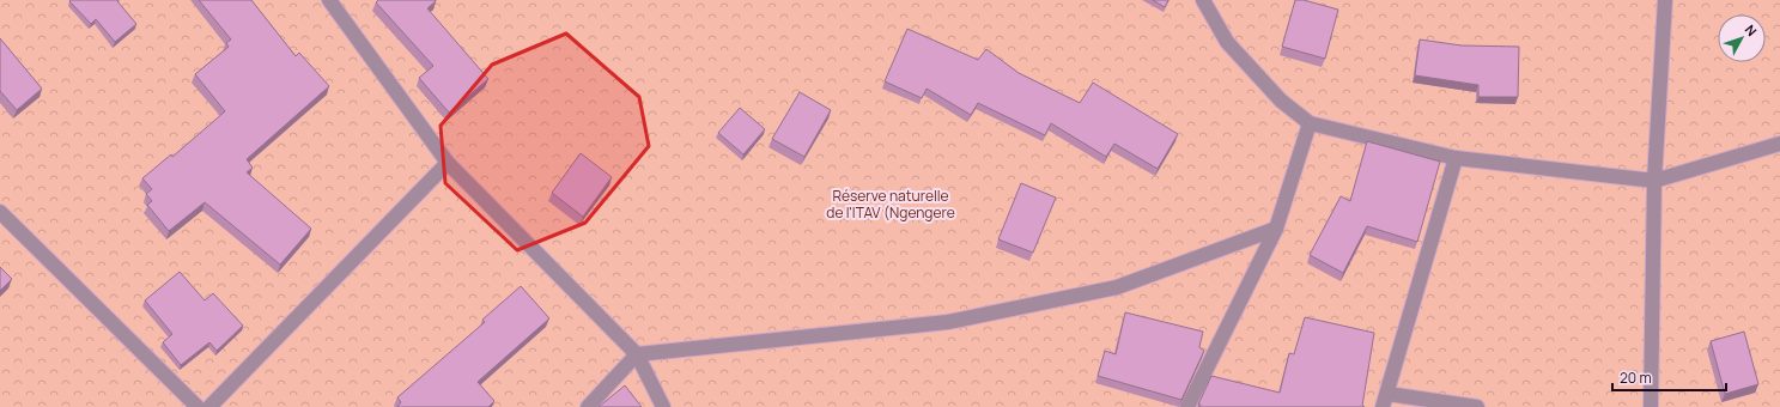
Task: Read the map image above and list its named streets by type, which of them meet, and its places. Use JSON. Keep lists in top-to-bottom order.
{
  "parks": ["Réserve naturelle de l'ITAV (Ngengere"],
  "scale_bar": "20 m",
  "north": "top right"
}
